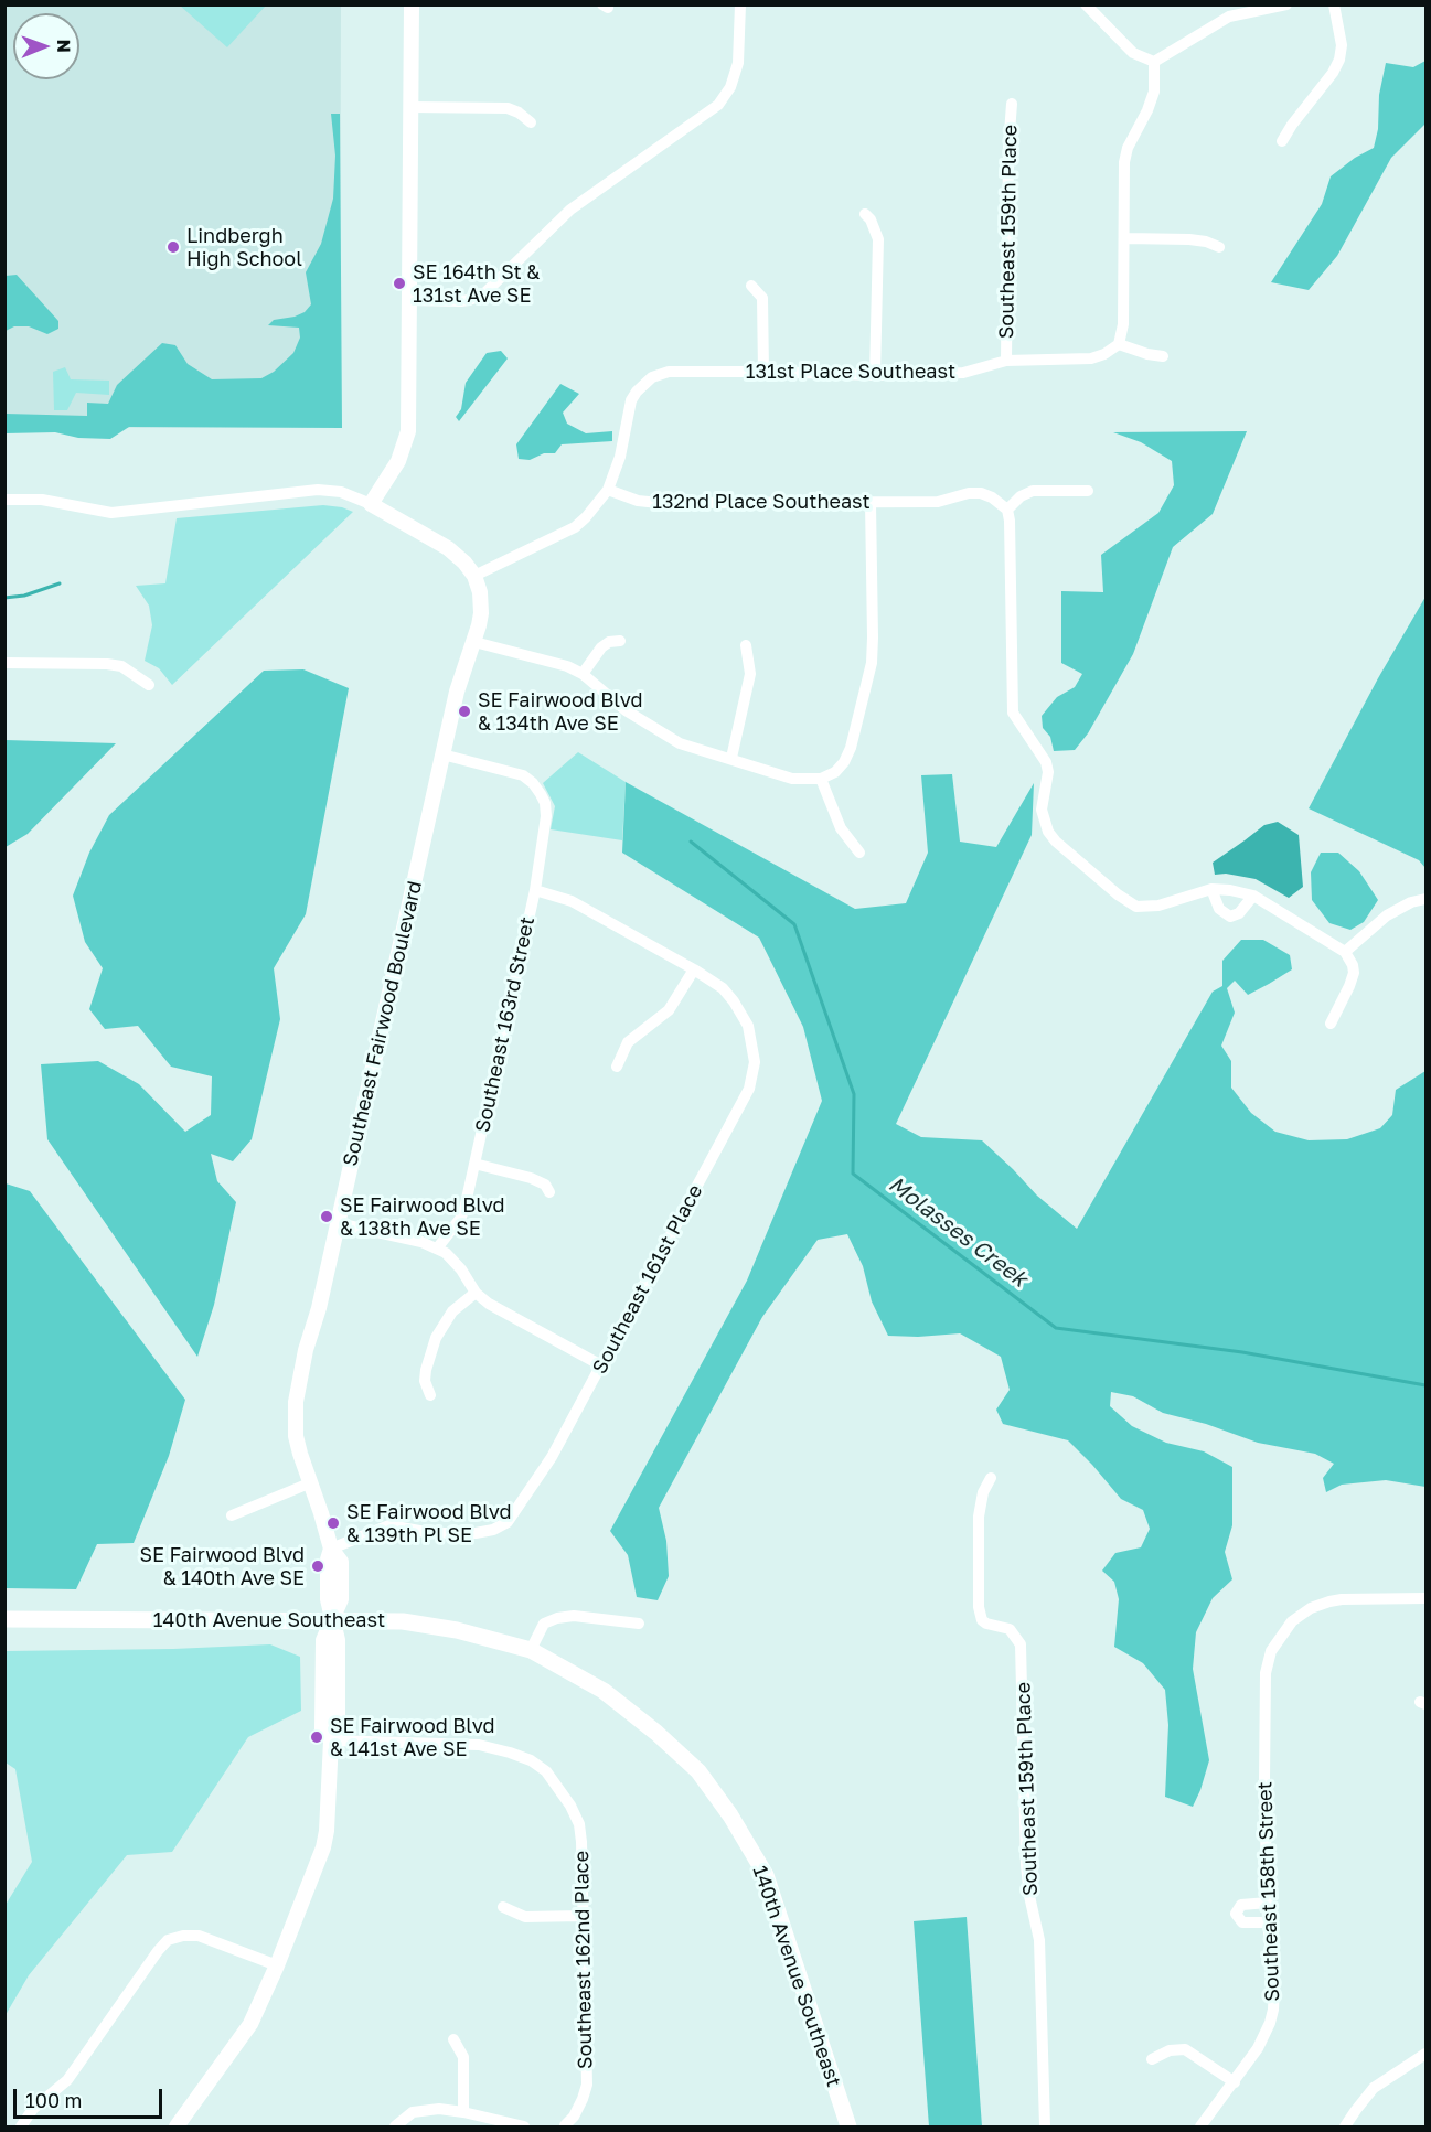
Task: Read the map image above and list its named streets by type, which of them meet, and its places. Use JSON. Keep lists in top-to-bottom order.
{
  "streets": {
    "main road": ["140th Avenue Southeast"],
    "street": [
      "Southeast 159th Place",
      "131st Place Southeast",
      "132nd Place Southeast",
      "Southeast Fairwood Boulevard",
      "Southeast 163rd Street",
      "Southeast 161st Place",
      "Southeast 158th Street",
      "Southeast 162nd Place"
    ]
  },
  "crossings": [
    ["Southeast 159th Place", "131st Place Southeast"],
    ["131st Place Southeast", "132nd Place Southeast"],
    ["Southeast Fairwood Boulevard", "Southeast 163rd Street"],
    ["Southeast Fairwood Boulevard", "Southeast 161st Place"],
    ["Southeast Fairwood Boulevard", "140th Avenue Southeast"],
    ["Southeast Fairwood Boulevard", "Southeast 162nd Place"],
    ["Southeast 163rd Street", "Southeast 161st Place"]
  ],
  "water": ["Molasses Creek"],
  "places": [
    "Lindbergh High School",
    "SE 164th St & 131st Ave SE",
    "SE Fairwood Blvd & 134th Ave SE",
    "SE Fairwood Blvd & 138th Ave SE",
    "SE Fairwood Blvd & 139th Pl SE",
    "SE Fairwood Blvd & 140th Ave SE",
    "SE Fairwood Blvd & 141st Ave SE"
  ],
  "scale_bar": "100 m",
  "north": "right"
}
